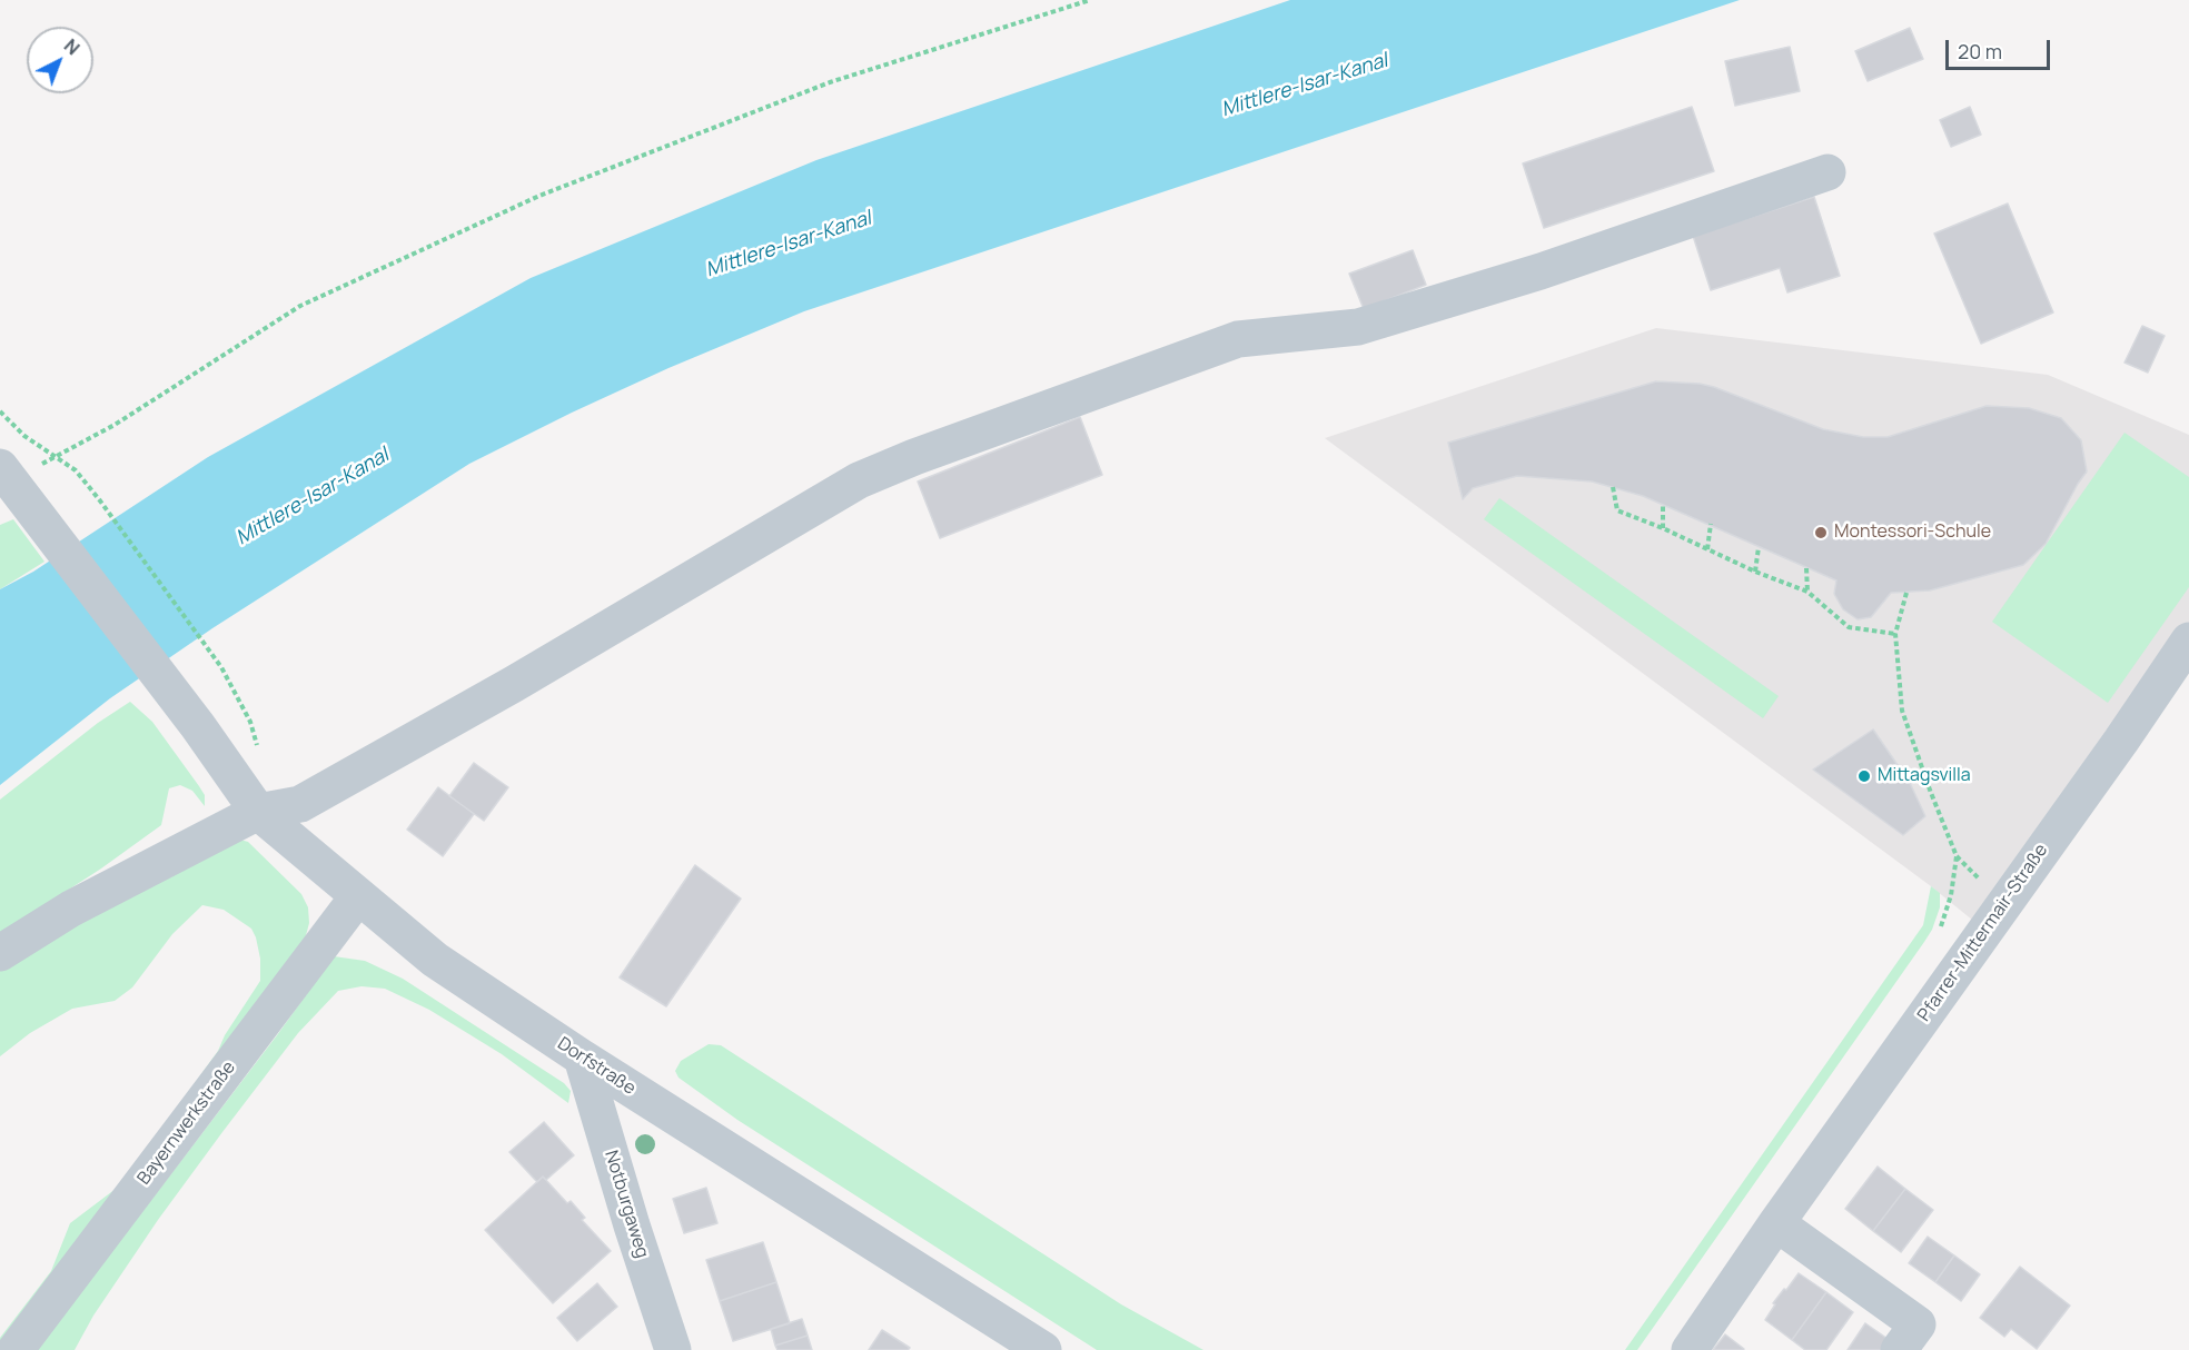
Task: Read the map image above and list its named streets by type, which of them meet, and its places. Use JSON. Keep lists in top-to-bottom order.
{
  "streets": {
    "street": [
      "Pfarrer-Mittermair-Straße",
      "Dorfstraße",
      "Bayernwerkstraße",
      "Notburgaweg"
    ]
  },
  "crossings": [
    ["Dorfstraße", "Bayernwerkstraße"],
    ["Dorfstraße", "Notburgaweg"]
  ],
  "water": ["Mittlere-Isar-Kanal"],
  "places": ["Montessori-Schule", "Mittagsvilla"],
  "scale_bar": "20 m",
  "north": "top right"
}
